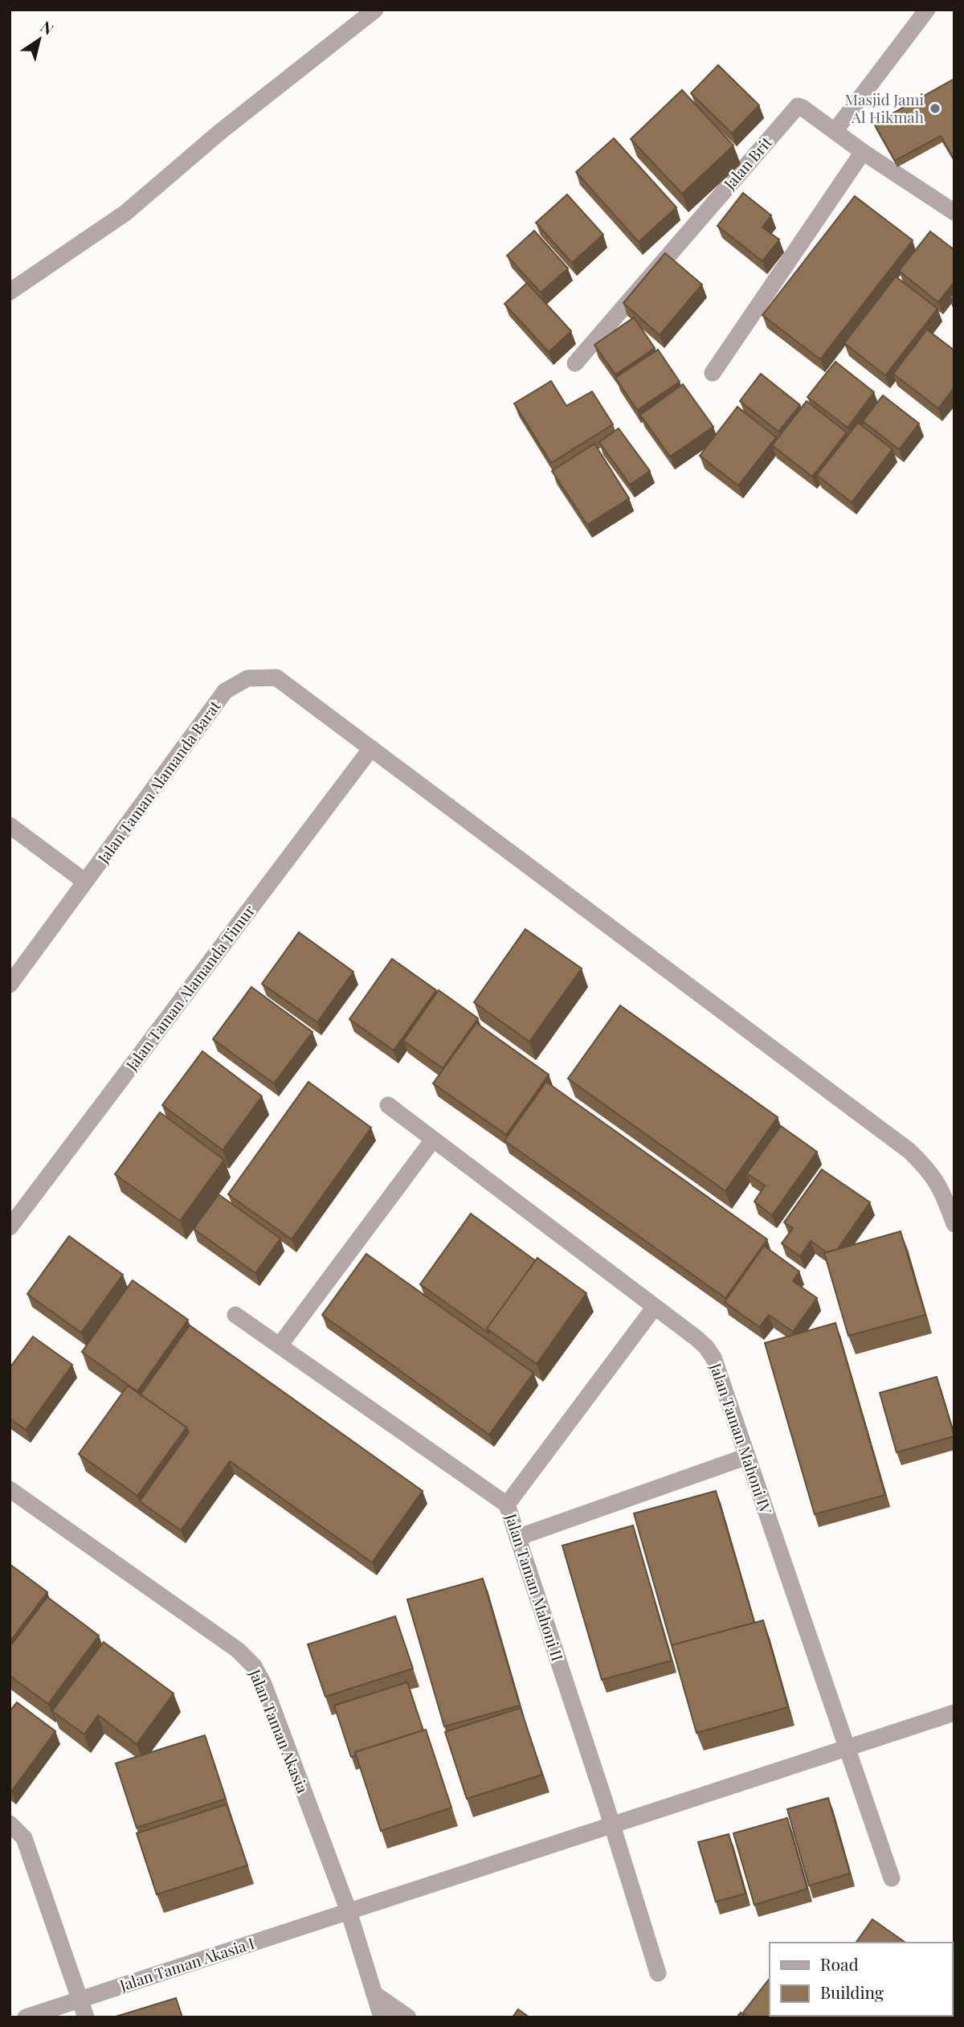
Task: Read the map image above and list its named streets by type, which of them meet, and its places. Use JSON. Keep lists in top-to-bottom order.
{
  "streets": {
    "street": [
      "Jalan Brit",
      "Jalan Taman Alamanda Barat",
      "Jalan Taman Alamanda Timur",
      "Jalan Taman Mahoni IV",
      "Jalan Taman Mahoni II",
      "Jalan Taman Akasia",
      "Jalan Taman Akasia I"
    ]
  },
  "crossings": [
    ["Jalan Taman Alamanda Barat", "Jalan Taman Alamanda Timur"],
    ["Jalan Taman Akasia", "Jalan Taman Akasia I"]
  ],
  "places": ["Masjid Jami Al Hikmah"],
  "legend": ["Road", "Building"],
  "north": "top right"
}
